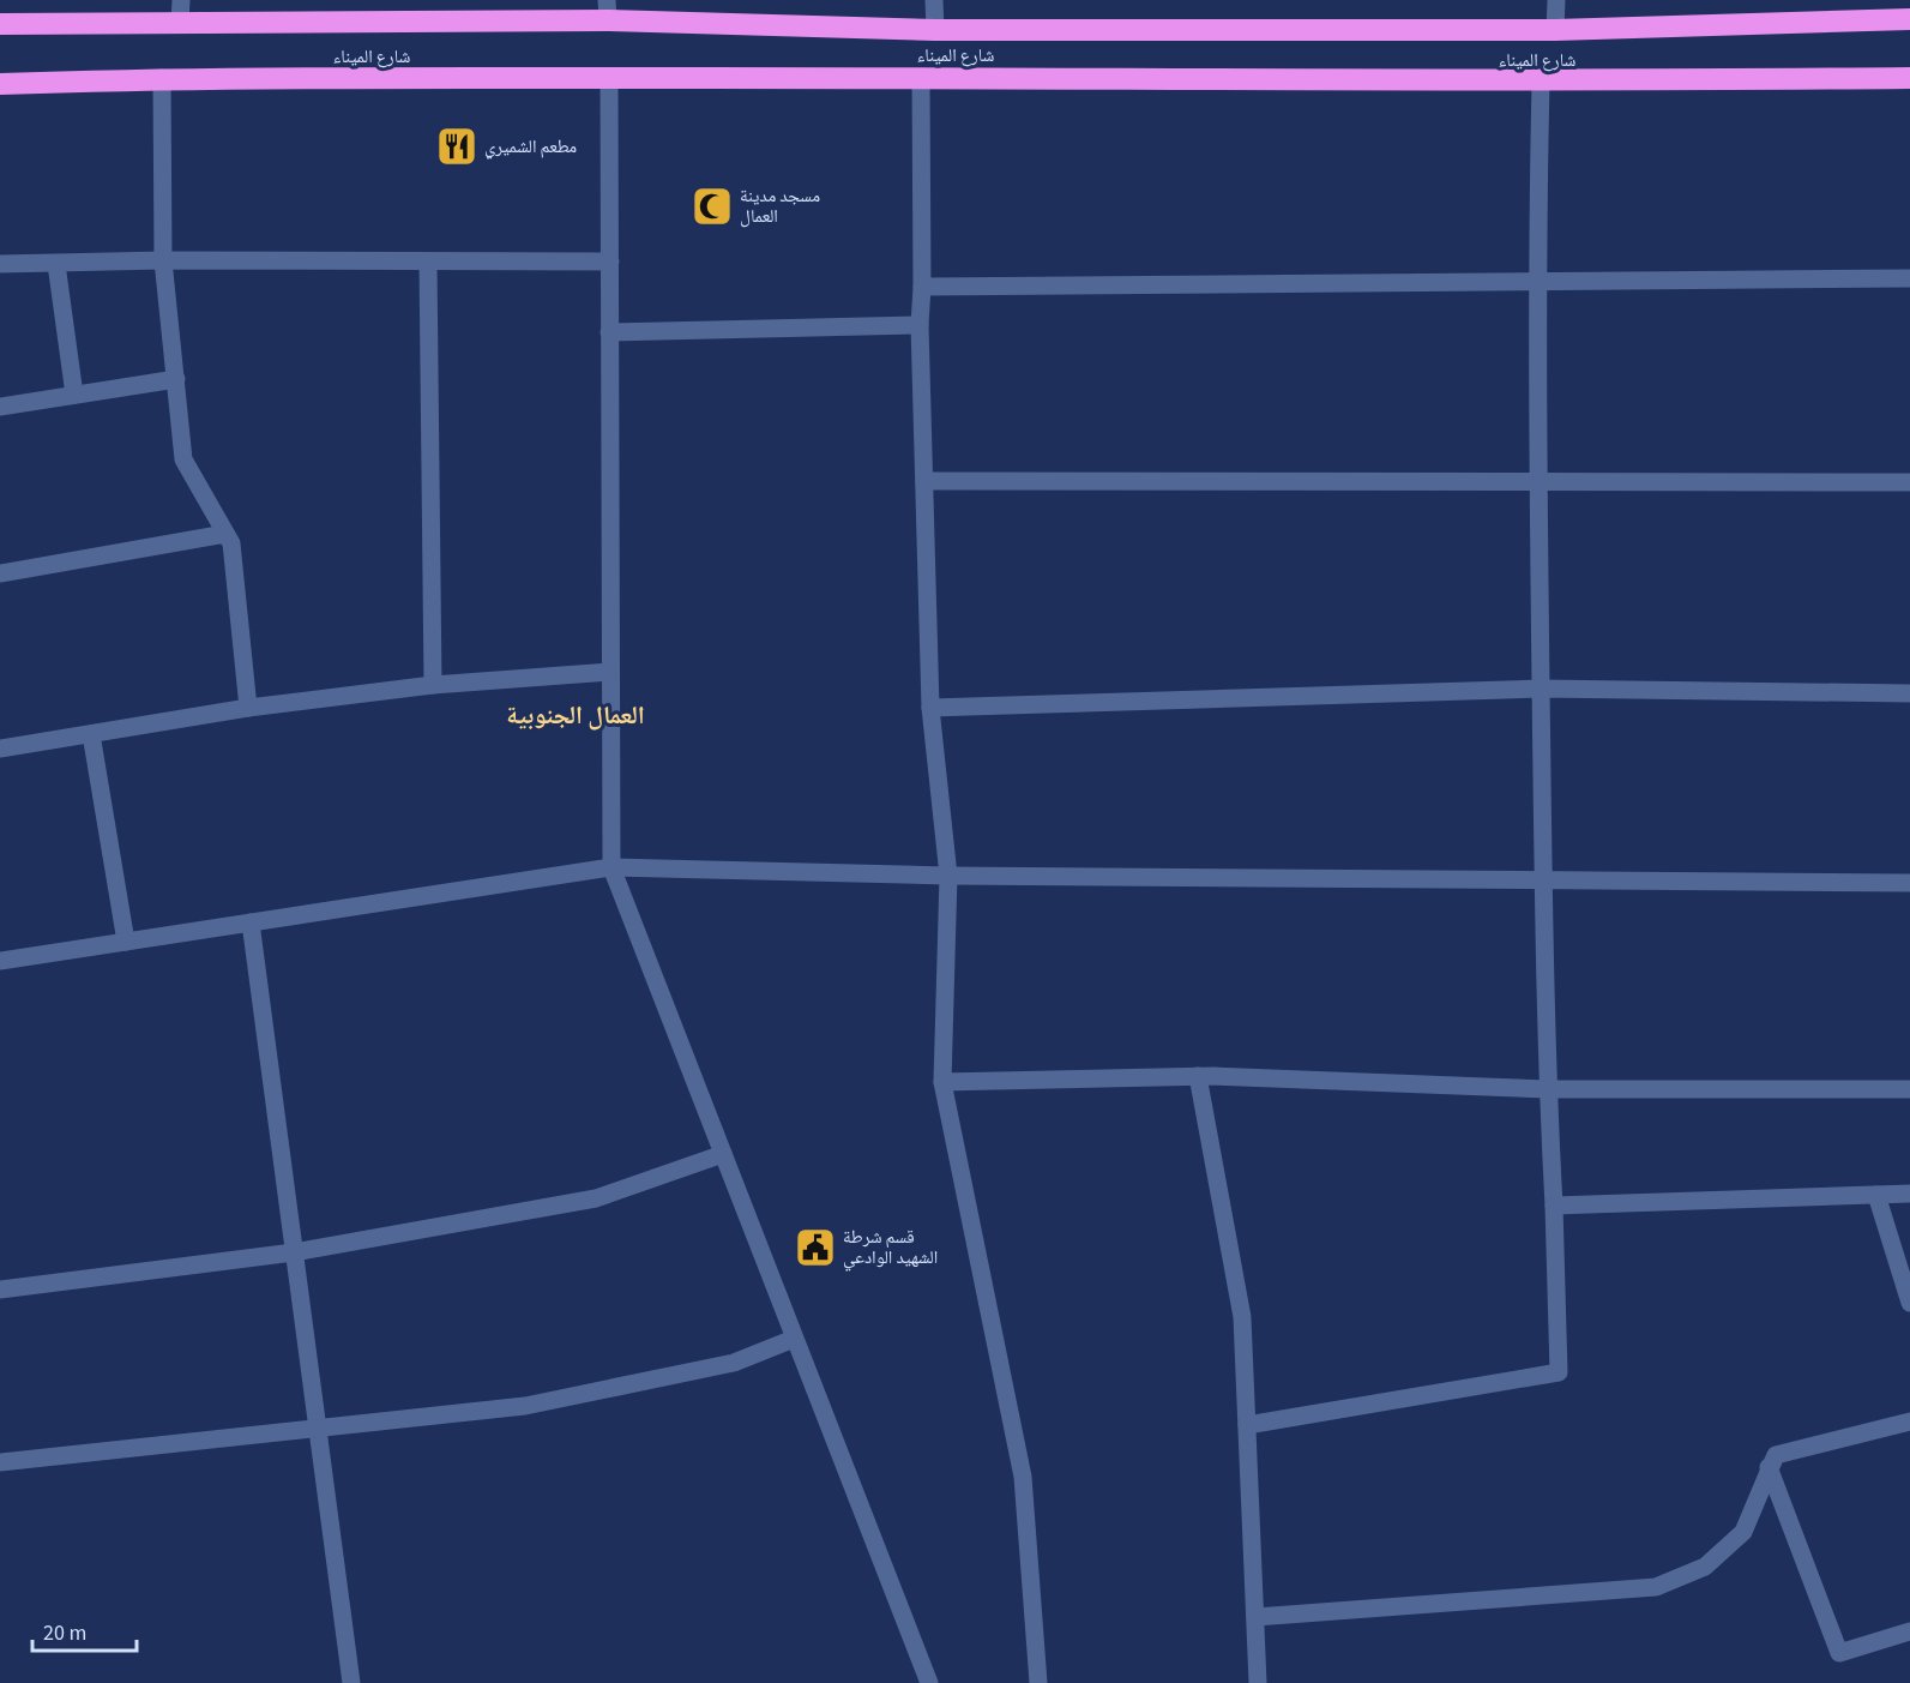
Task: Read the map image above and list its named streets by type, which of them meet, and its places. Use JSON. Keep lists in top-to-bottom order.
{
  "streets": {
    "highway": ["شارع الميناء"]
  },
  "districts": ["العمال الجنوبية"],
  "places": {
    "restaurant": ["مطعم الشميري"],
    "mosque": ["مسجد مدينة العمال"],
    "public building": ["قسم شرطة الشهيد الوادعي"]
  },
  "scale_bar": "20 m"
}
